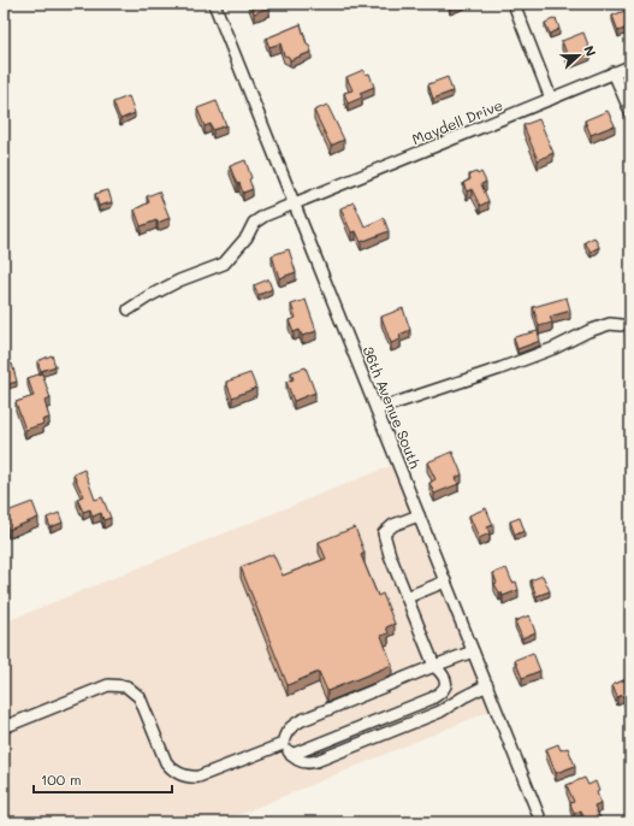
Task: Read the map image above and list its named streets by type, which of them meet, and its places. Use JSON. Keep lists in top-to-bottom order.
{
  "streets": {
    "street": ["Maydell Drive", "36th Avenue South"]
  },
  "crossings": [
    ["Maydell Drive", "36th Avenue South"]
  ],
  "scale_bar": "100 m",
  "north": "right"
}
